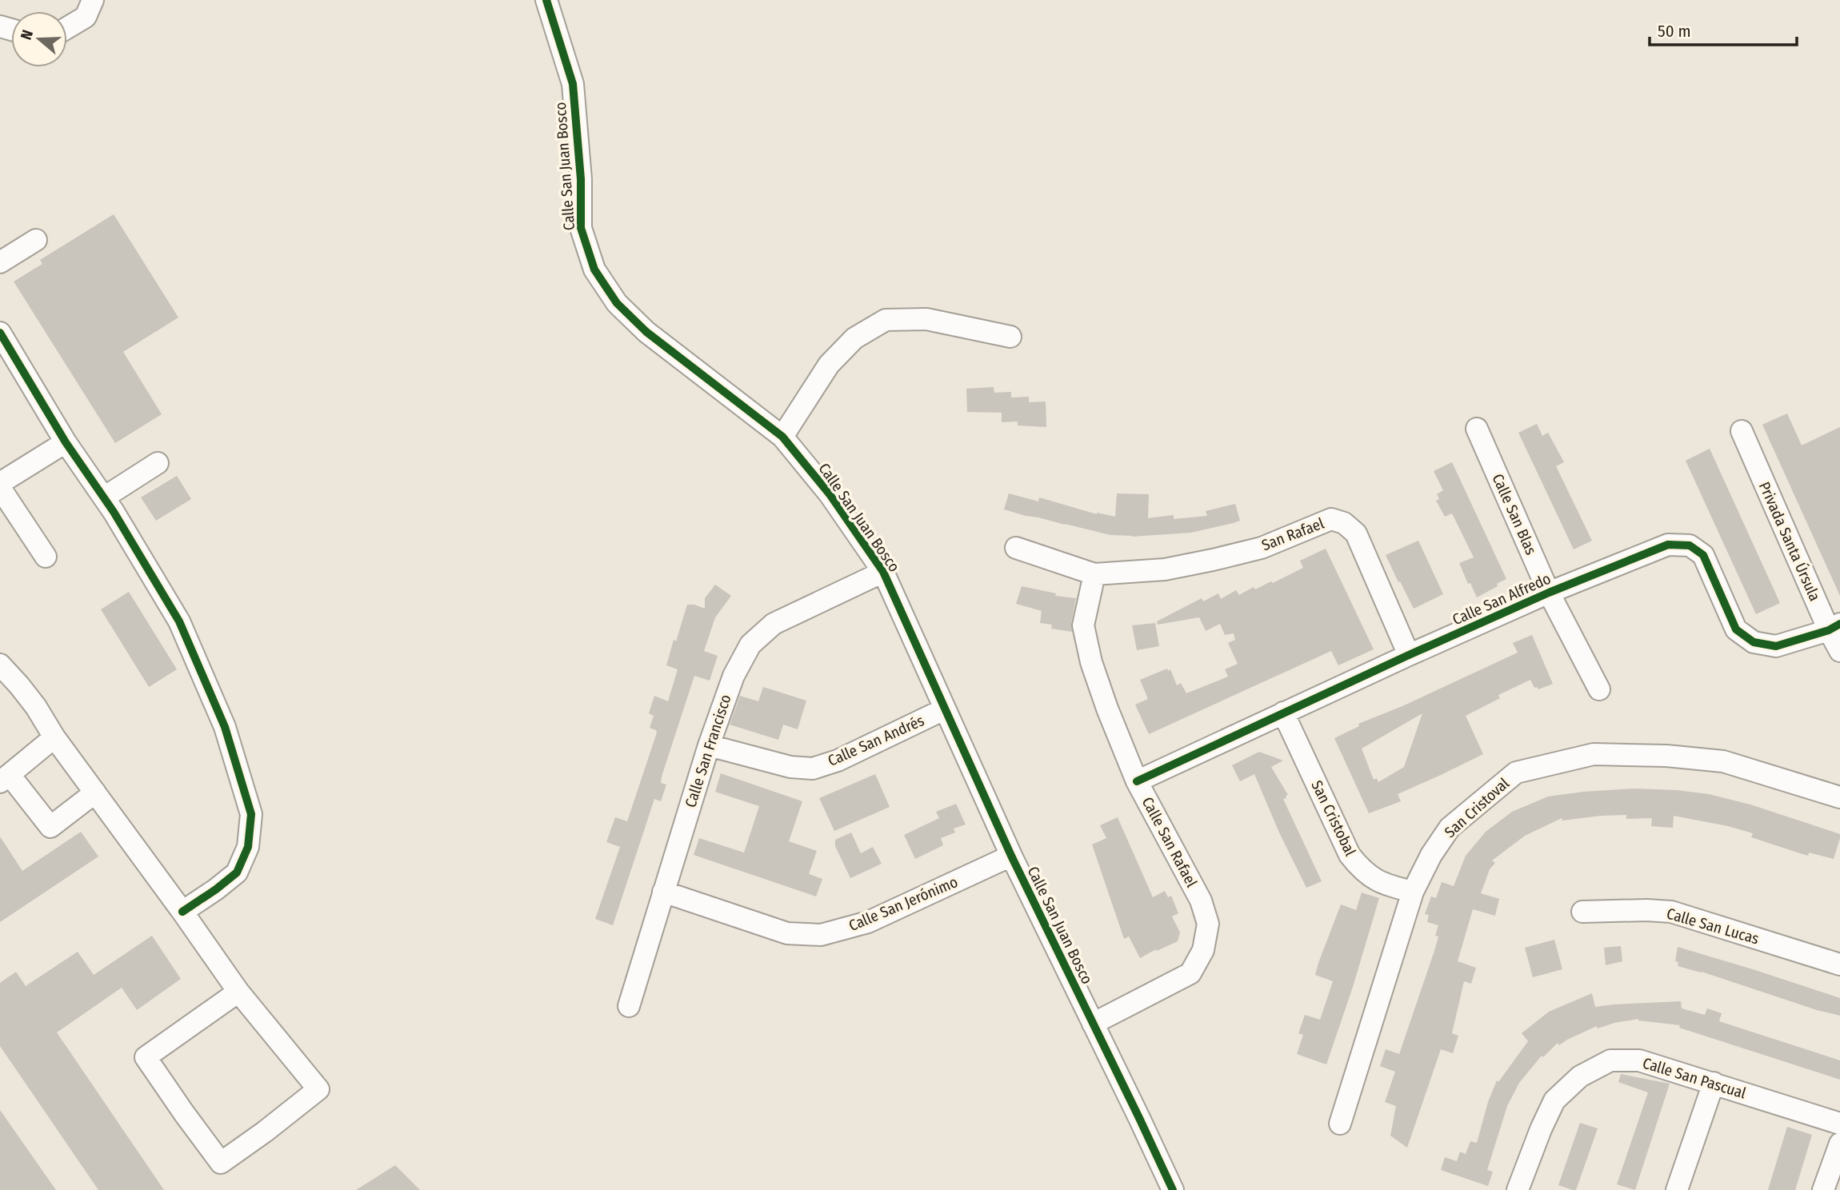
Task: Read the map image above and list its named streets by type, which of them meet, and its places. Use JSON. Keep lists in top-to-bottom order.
{
  "streets": {
    "street": [
      "Calle San Juan Bosco",
      "Calle San Blas",
      "San Rafael",
      "Privada Santa Úrsula",
      "Calle San Alfredo",
      "Calle San Andrés",
      "Calle San Francisco",
      "San Cristoval",
      "San Cristobal",
      "Calle San Rafael",
      "Calle San Jerónimo",
      "Calle San Lucas",
      "Calle San Pascual"
    ]
  },
  "crossings": [
    ["Calle San Juan Bosco", "Calle San Andrés"],
    ["Calle San Juan Bosco", "Calle San Francisco"],
    ["Calle San Juan Bosco", "Calle San Rafael"],
    ["Calle San Juan Bosco", "Calle San Jerónimo"],
    ["Calle San Blas", "Calle San Alfredo"],
    ["San Rafael", "Calle San Alfredo"],
    ["San Rafael", "Calle San Rafael"],
    ["Privada Santa Úrsula", "Calle San Alfredo"],
    ["Calle San Alfredo", "San Cristobal"],
    ["Calle San Alfredo", "Calle San Rafael"],
    ["Calle San Andrés", "Calle San Francisco"],
    ["Calle San Francisco", "Calle San Jerónimo"],
    ["San Cristoval", "San Cristobal"]
  ],
  "scale_bar": "50 m",
  "north": "left"
}
